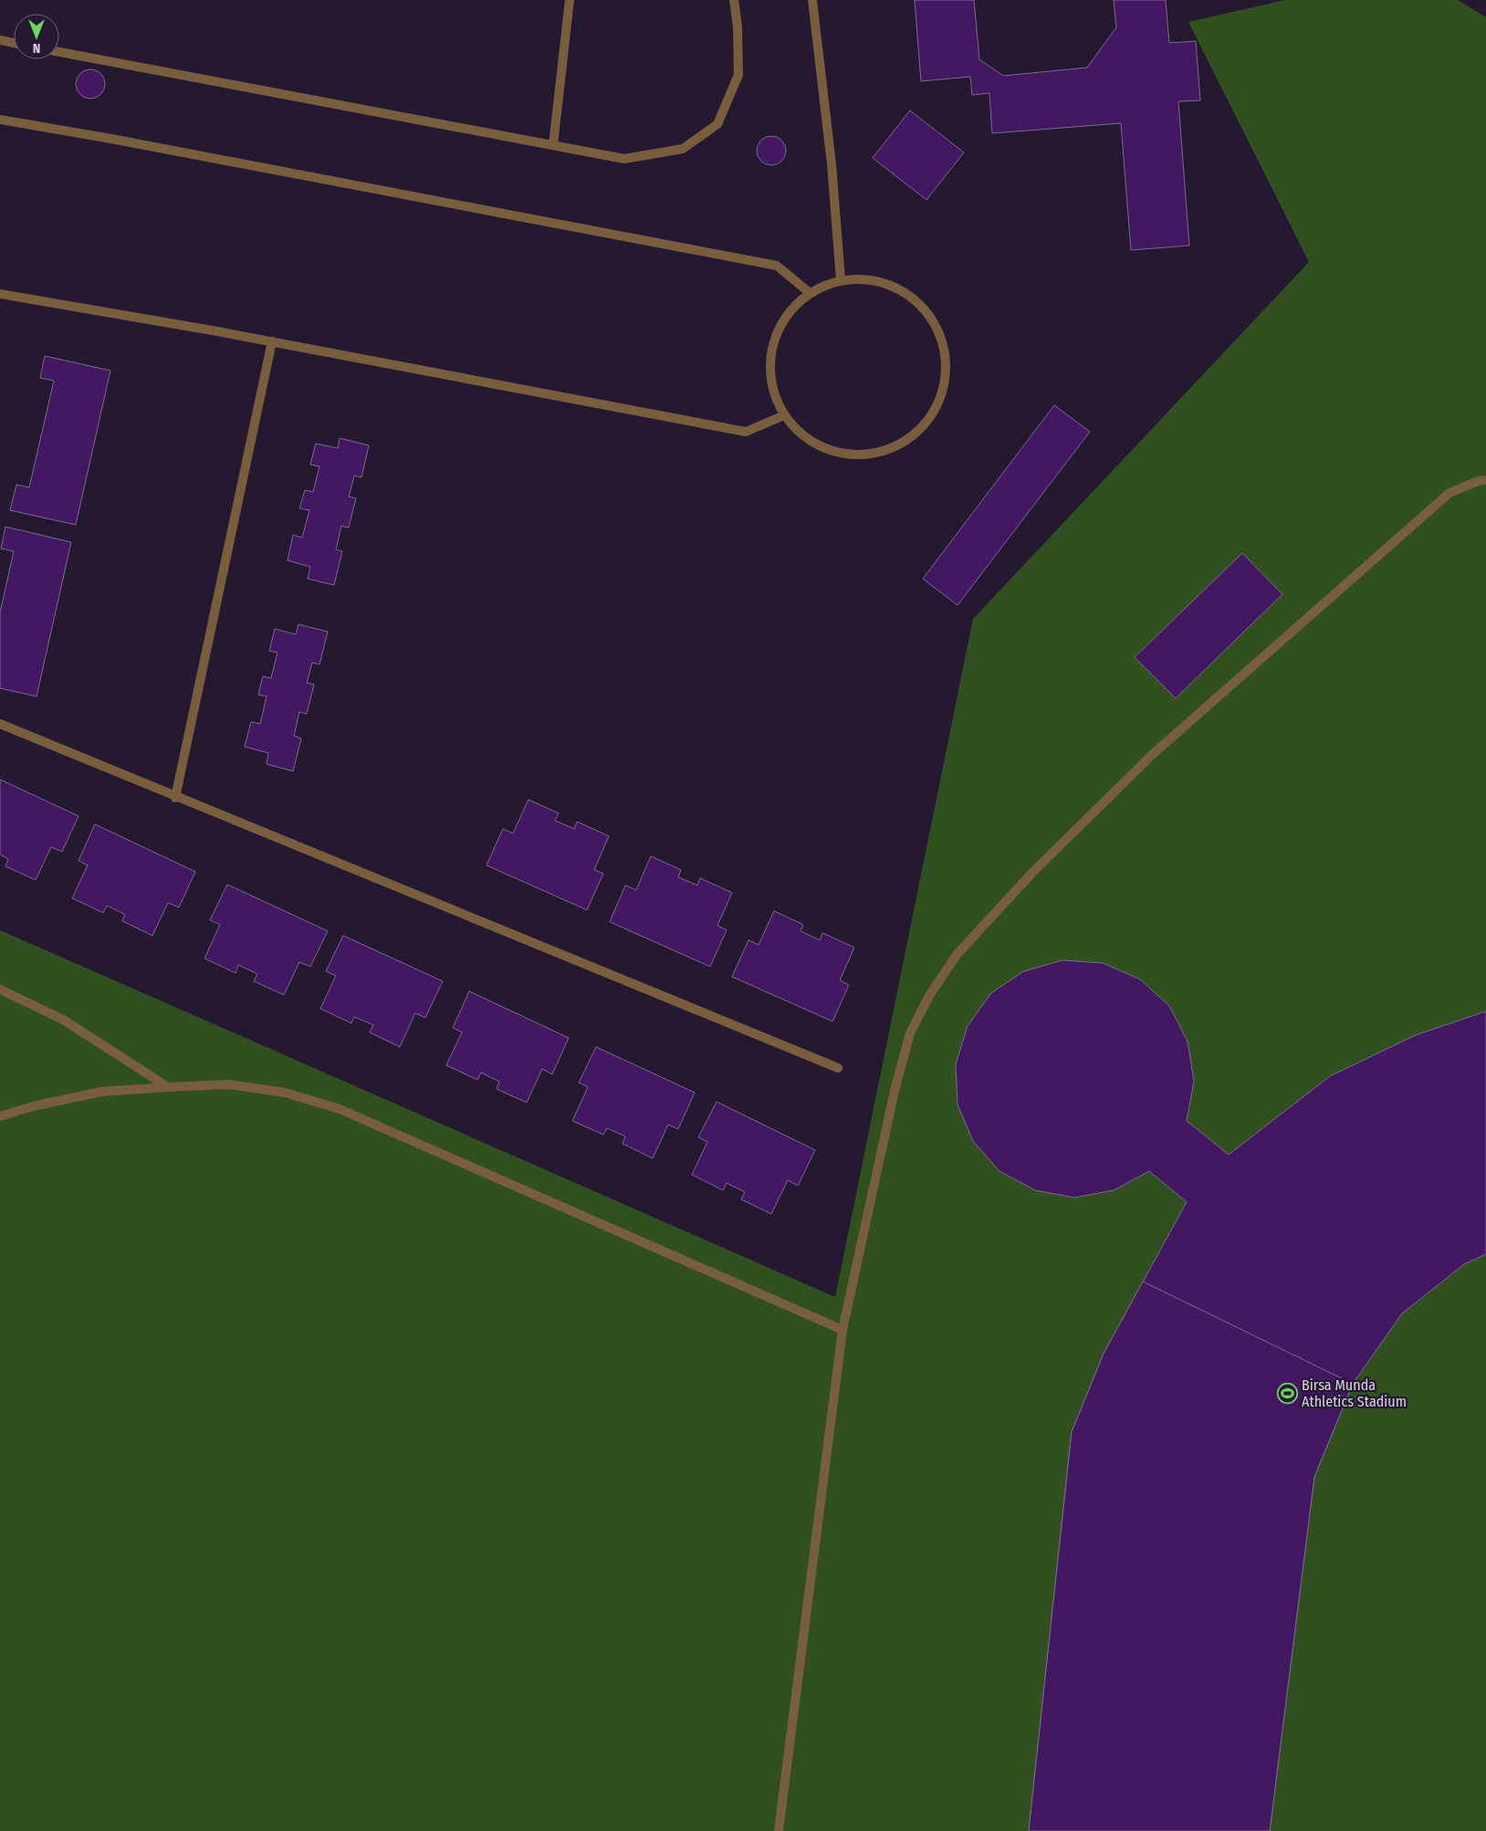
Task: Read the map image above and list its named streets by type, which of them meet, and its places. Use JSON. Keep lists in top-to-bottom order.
{
  "places": {
    "sports": ["Birsa Munda Athletics Stadium"]
  },
  "north": "bottom"
}
